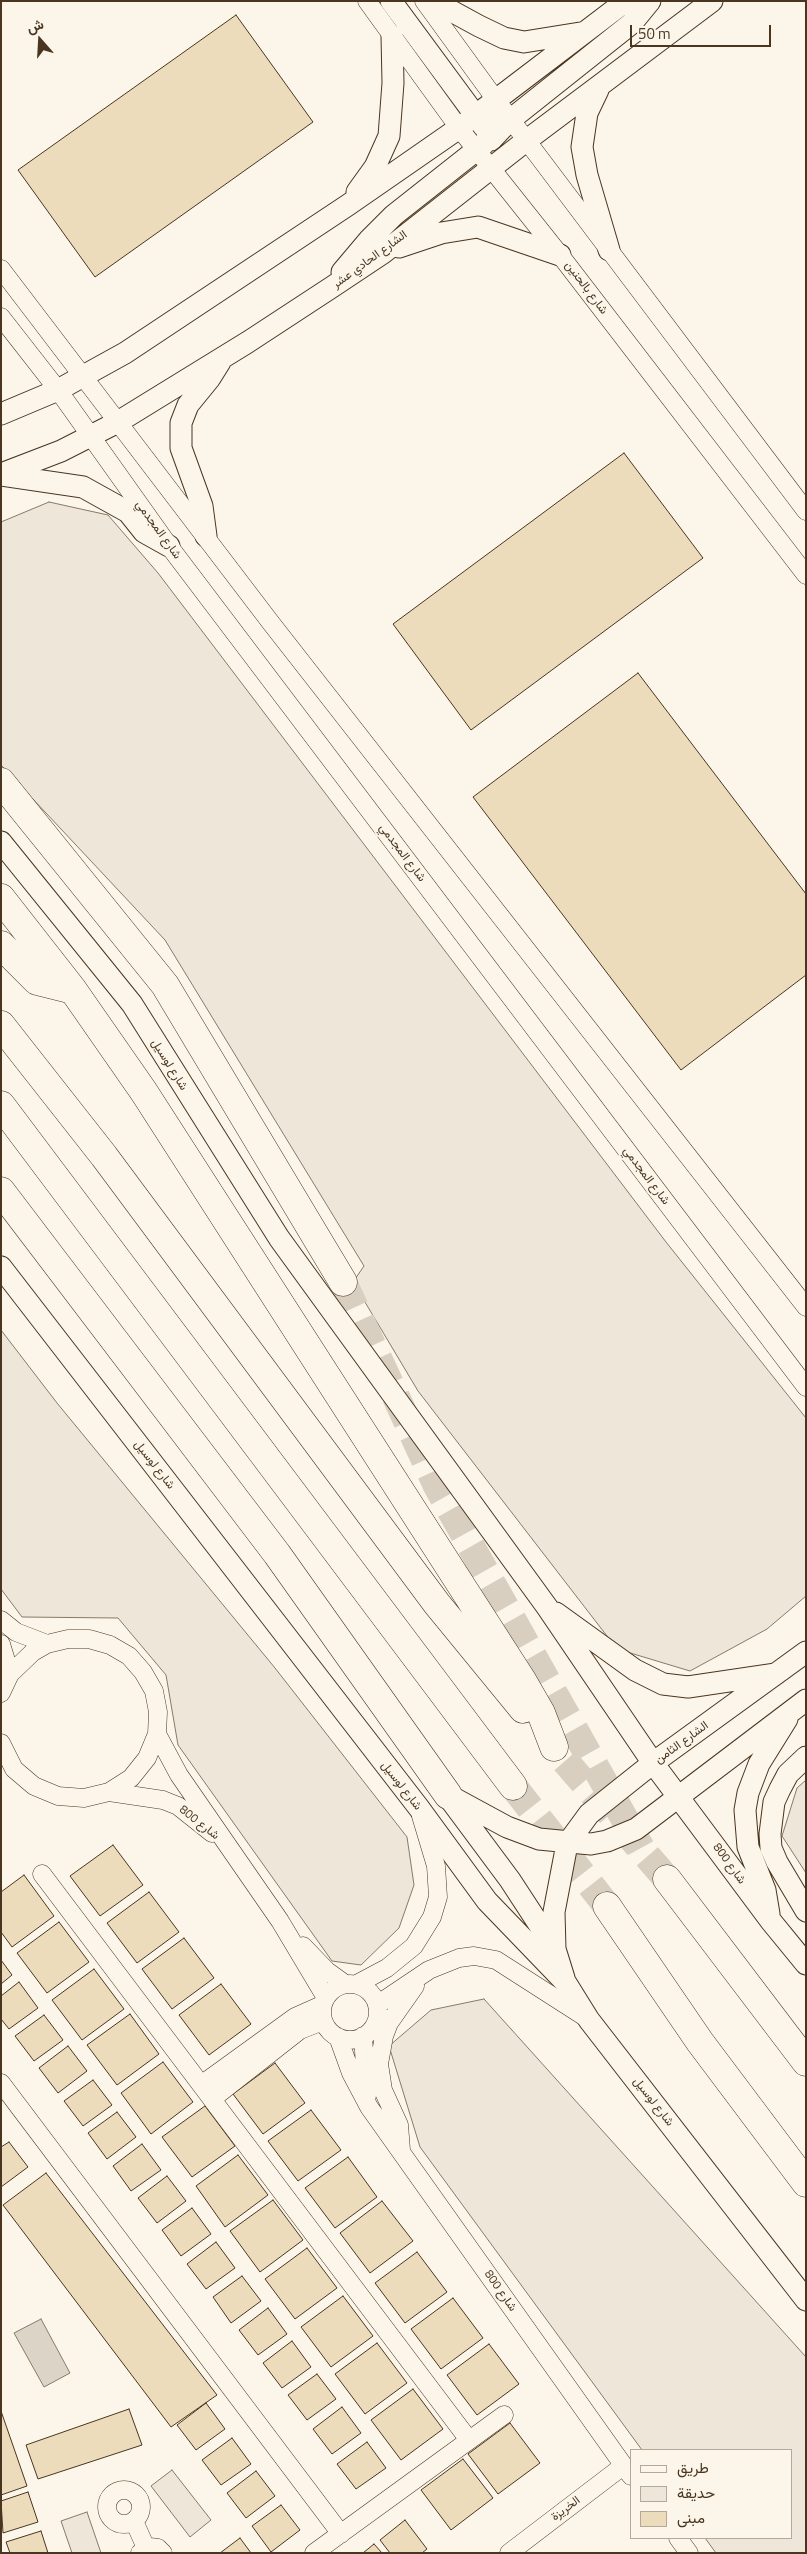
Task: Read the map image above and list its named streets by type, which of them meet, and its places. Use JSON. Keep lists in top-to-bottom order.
{
  "streets": {
    "street": [
      "الشارع الحادي عشر",
      "شارع بالحنين",
      "شارع المجدمي",
      "شارع لوسيل",
      "الشارع الثامن",
      "شارع 800",
      "الخريزة"
    ]
  },
  "crossings": [
    ["الشارع الحادي عشر", "شارع بالحنين"],
    ["الشارع الحادي عشر", "شارع المجدمي"],
    ["شارع لوسيل", "الشارع الثامن"],
    ["شارع لوسيل", "شارع 800"],
    ["الشارع الثامن", "شارع 800"],
    ["شارع 800", "الخريزة"]
  ],
  "legend": ["طريق", "حديقة", "مبنى"],
  "scale_bar": "50 m",
  "north": "top"
}
